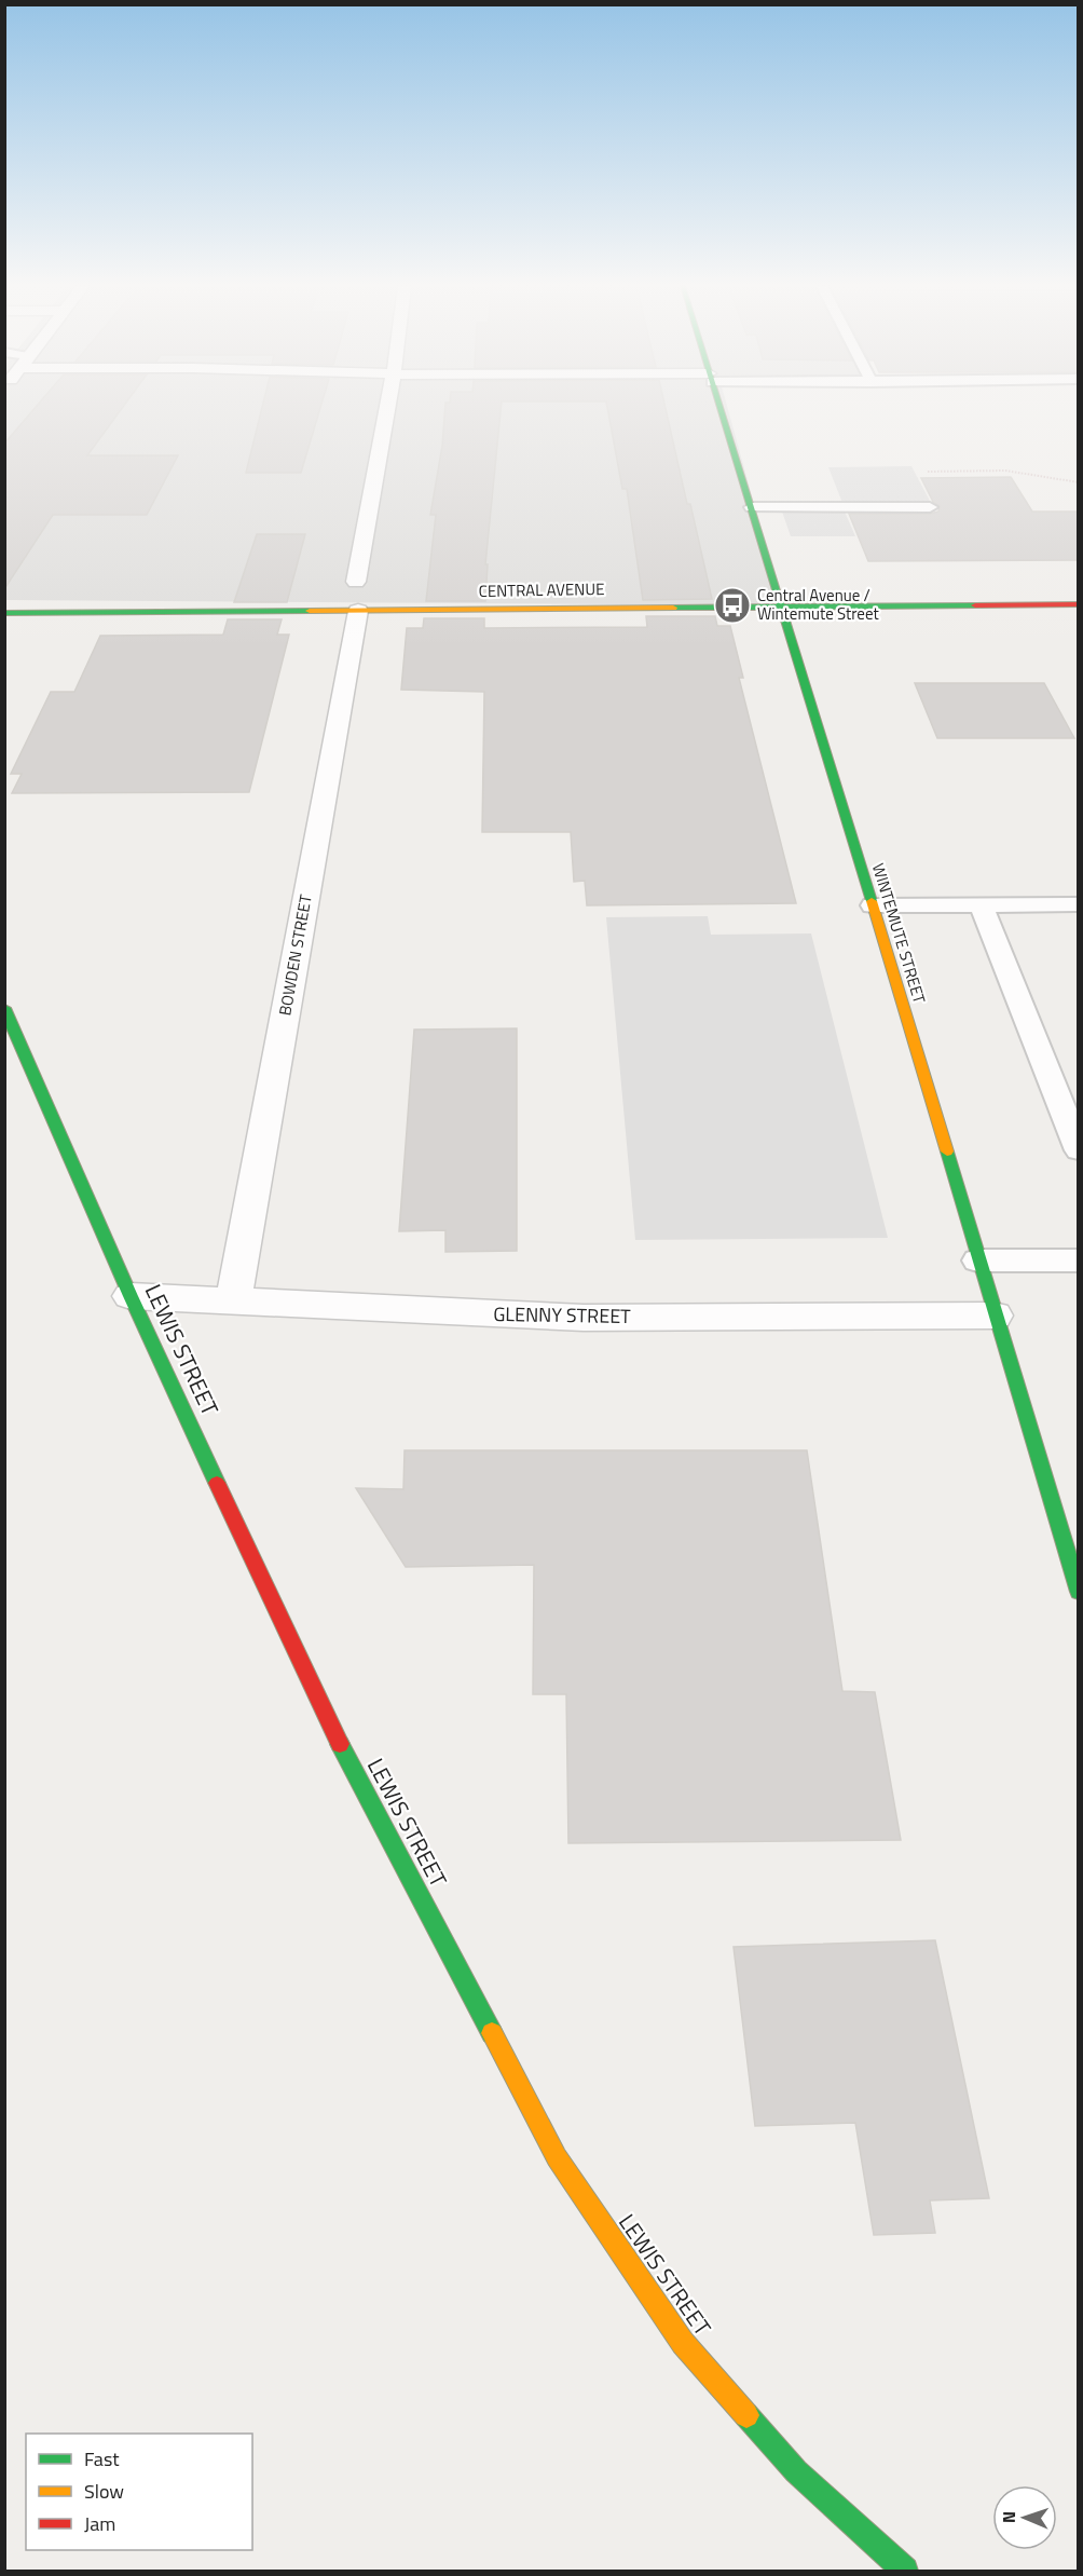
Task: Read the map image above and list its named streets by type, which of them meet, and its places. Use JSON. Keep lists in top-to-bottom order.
{
  "streets": {
    "street": [
      "CENTRAL AVENUE",
      "WINTEMUTE STREET",
      "BOWDEN STREET",
      "GLENNY STREET",
      "LEWIS STREET"
    ]
  },
  "crossings": [
    ["CENTRAL AVENUE", "WINTEMUTE STREET"],
    ["CENTRAL AVENUE", "BOWDEN STREET"],
    ["WINTEMUTE STREET", "GLENNY STREET"],
    ["BOWDEN STREET", "GLENNY STREET"],
    ["GLENNY STREET", "LEWIS STREET"]
  ],
  "places": {
    "bus stop": ["Central Avenue / Wintemute Street"]
  },
  "legend": ["Fast", "Slow", "Jam"],
  "north": "left"
}
